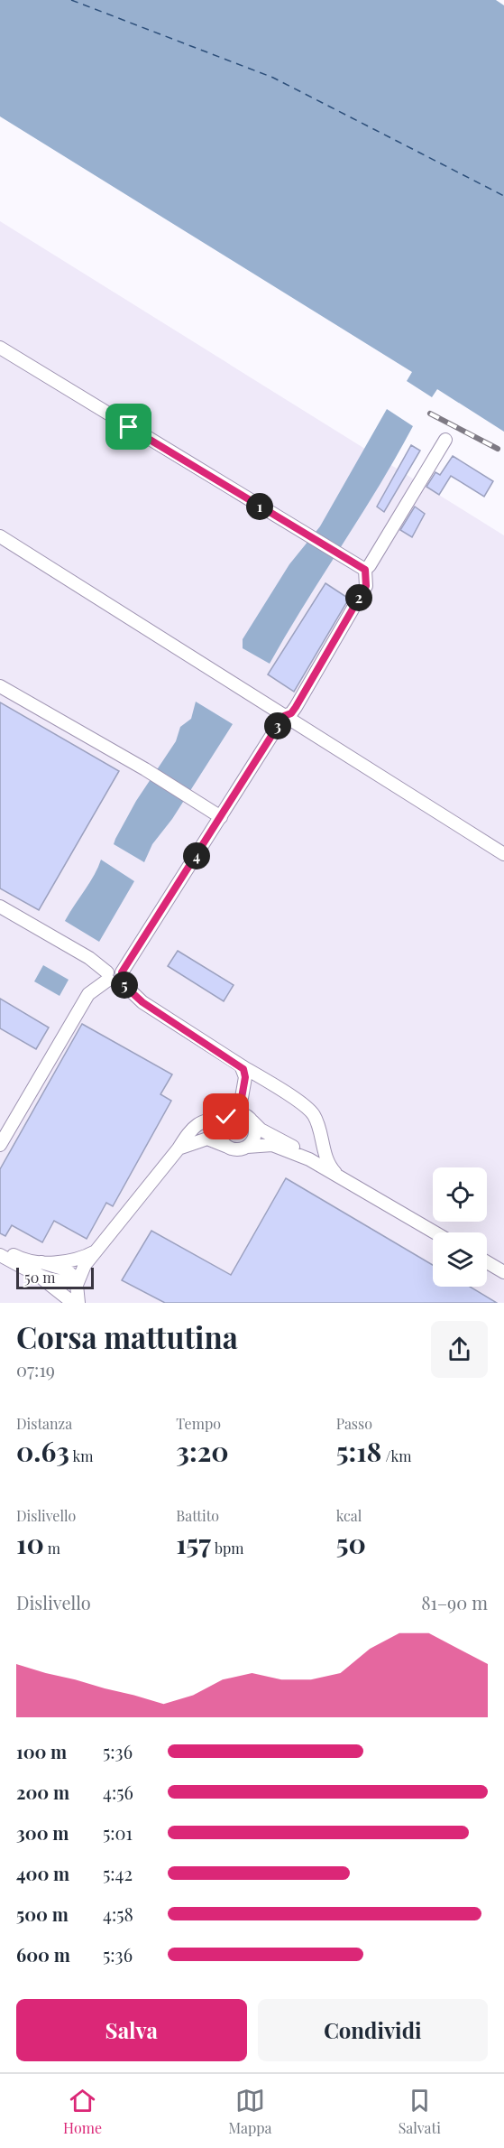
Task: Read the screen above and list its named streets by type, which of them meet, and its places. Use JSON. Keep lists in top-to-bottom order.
{
  "scale_bar": "50 m",
  "page": {
    "pins": [
      "1",
      "2",
      "3",
      "4",
      "5"
    ],
    "scale": "50 m",
    "heading": ["Corsa mattutina", "07:19"],
    "stats": [
      ["Distanza", "0.63 km"],
      ["Tempo", "3:20"],
      ["Passo", "5:18 /km"],
      ["Dislivello", "10 m"],
      ["Battito", "157 bpm"],
      ["kcal", "50"]
    ],
    "chart": ["Dislivello", "81–90 m"],
    "list": [
      {
        "name": "100 m",
        "note": "5:36"
      },
      {
        "name": "200 m",
        "note": "4:56"
      },
      {
        "name": "300 m",
        "note": "5:01"
      },
      {
        "name": "400 m",
        "note": "5:42"
      },
      {
        "name": "500 m",
        "note": "4:58"
      },
      {
        "name": "600 m",
        "note": "5:36"
      }
    ],
    "buttons": ["Salva", "Condividi"],
    "tabs": ["Home", "Mappa", "Salvati"]
  }
}
